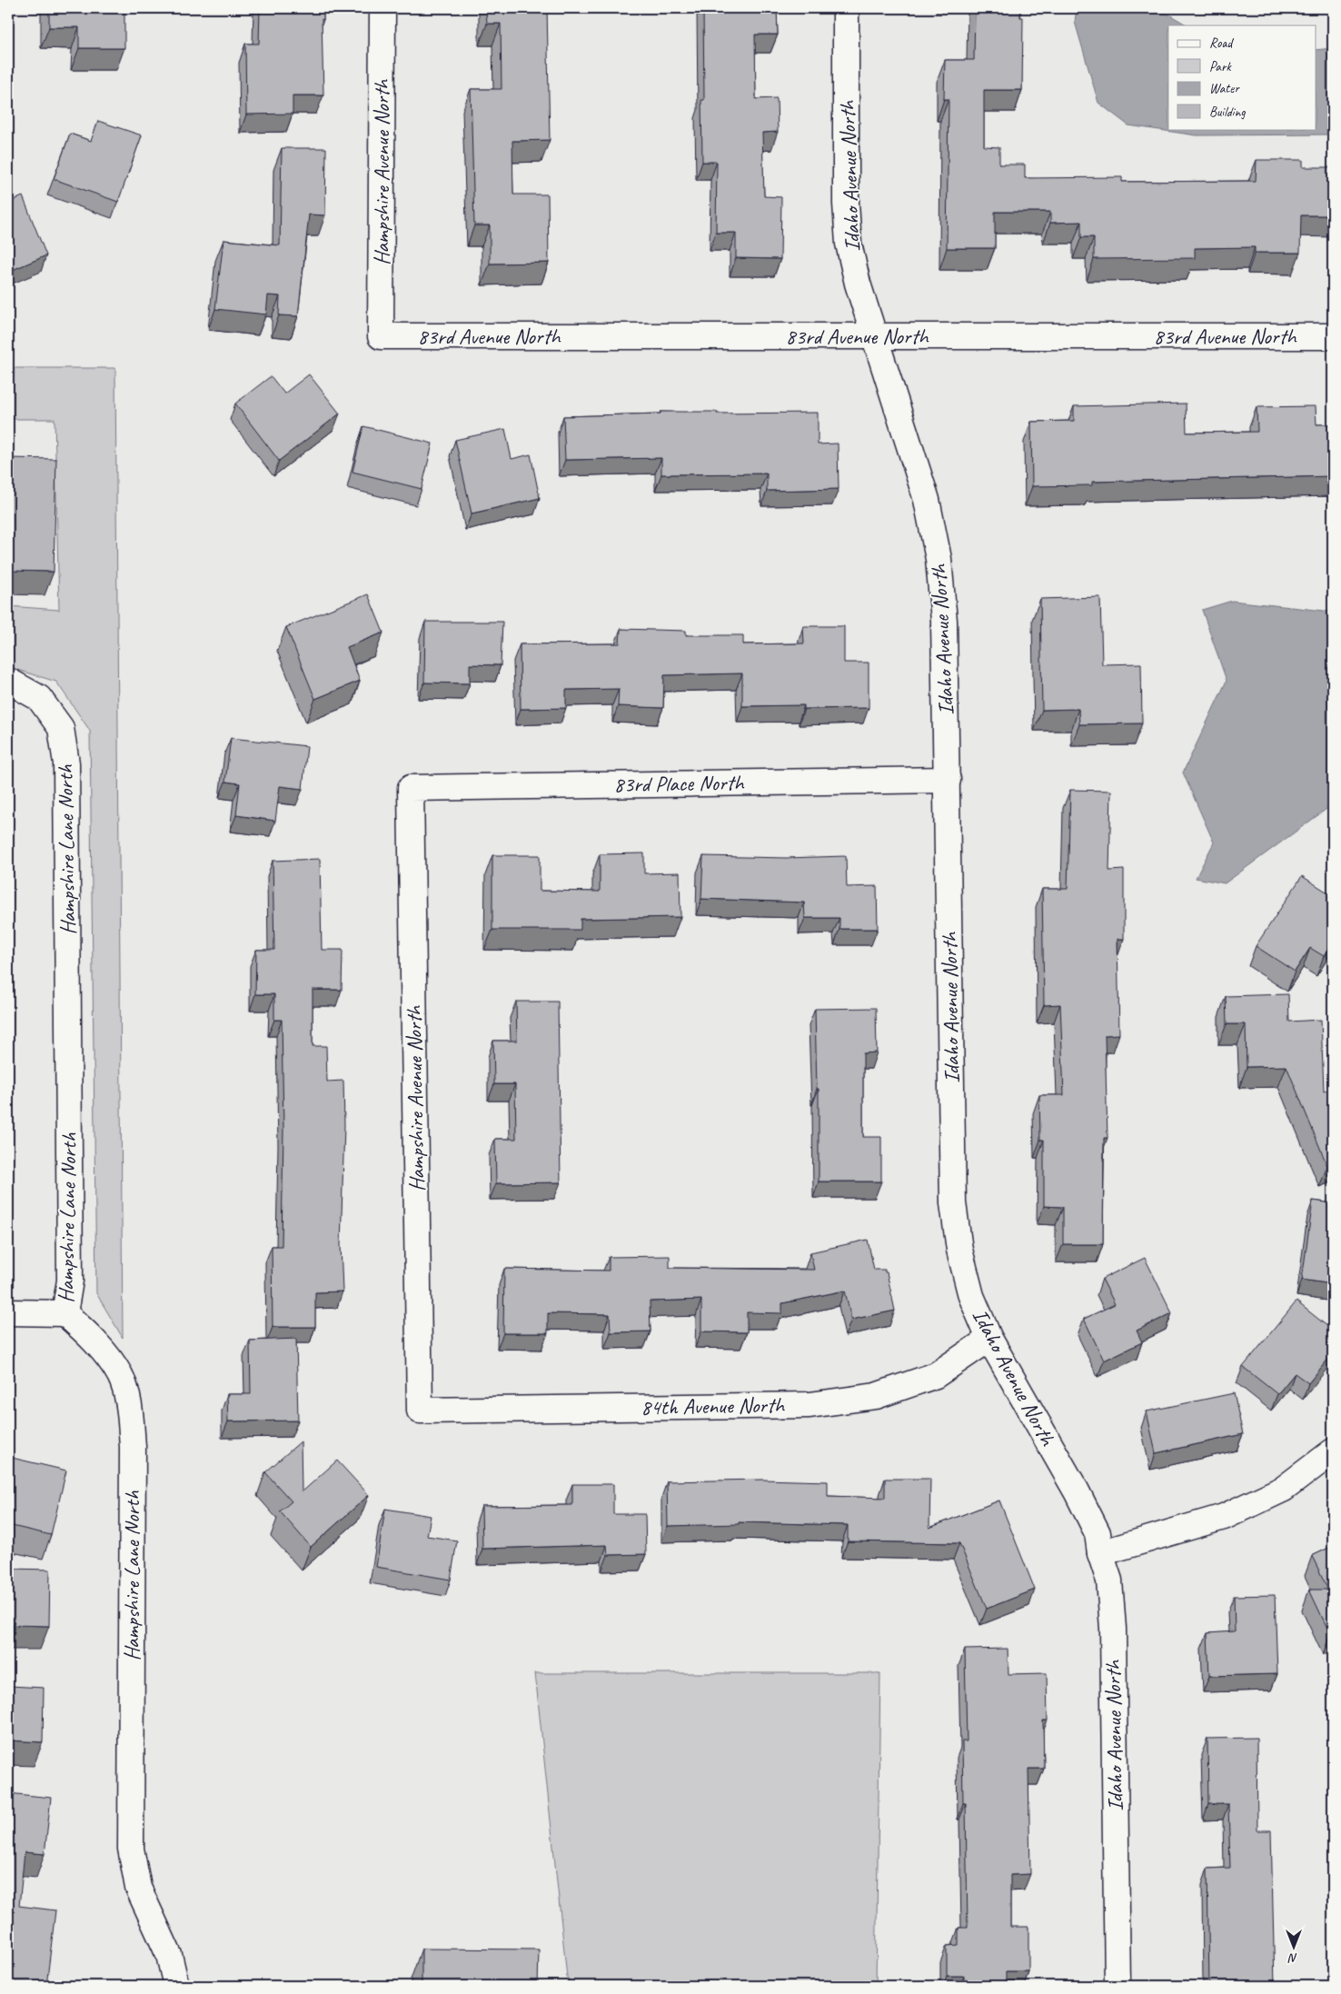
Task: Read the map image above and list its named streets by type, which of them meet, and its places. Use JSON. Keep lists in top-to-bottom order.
{
  "streets": {
    "street": [
      "Hampshire Avenue North",
      "Idaho Avenue North",
      "83rd Avenue North",
      "83rd Place North",
      "Hampshire Lane North",
      "84th Avenue North"
    ]
  },
  "crossings": [
    ["Hampshire Avenue North", "83rd Avenue North"],
    ["Hampshire Avenue North", "83rd Place North"],
    ["Hampshire Avenue North", "84th Avenue North"],
    ["Idaho Avenue North", "83rd Avenue North"],
    ["Idaho Avenue North", "83rd Place North"],
    ["Idaho Avenue North", "84th Avenue North"]
  ],
  "legend": [
    "Road",
    "Park",
    "Water",
    "Building"
  ],
  "north": "bottom"
}
